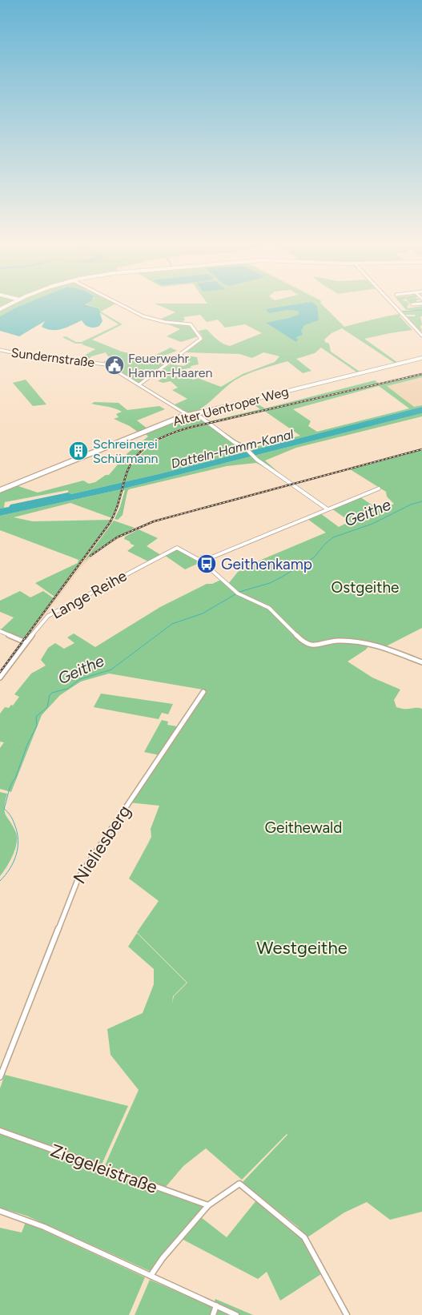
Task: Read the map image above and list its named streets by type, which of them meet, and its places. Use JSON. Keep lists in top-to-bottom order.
{
  "streets": {
    "main road": ["Alter Uentroper Weg"],
    "street": [
      "Sundernstraße",
      "Lange Reihe",
      "Nieliesberg",
      "Ziegeleistraße"
    ]
  },
  "crossings": [
    ["Sundernstraße", "Alter Uentroper Weg"]
  ],
  "water": ["Datteln-Hamm-Kanal", "Geithe"],
  "parks": ["Ostgeithe", "Geithewald", "Westgeithe"],
  "places": {
    "public building": ["Feuerwehr Hamm-Haaren"],
    "building": ["Schreinerei Schürmann"],
    "bus stop": ["Geithenkamp"]
  }
}
